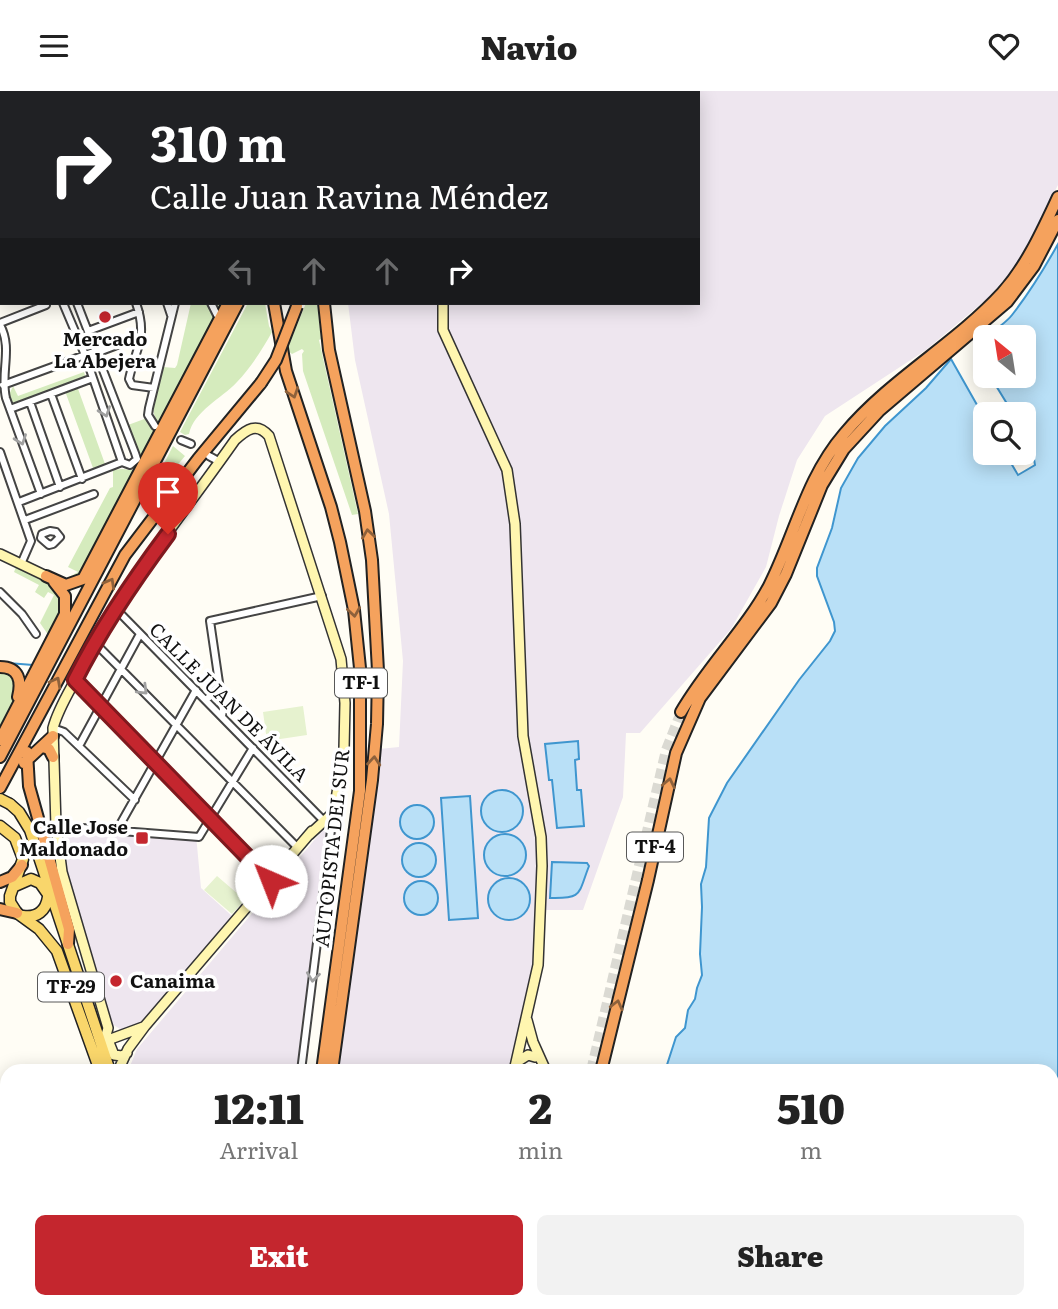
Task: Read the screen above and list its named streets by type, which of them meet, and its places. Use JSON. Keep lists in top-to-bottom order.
{
  "streets": {
    "highway": ["TF-1", "TF-4", "AUTOPISTA DEL SUR"],
    "main road": ["TF-29"],
    "street": ["CALLE JUAN DE ÁVILA"]
  },
  "places": {
    "other": ["Mercado La Abejera", "Canaima"],
    "transit": ["Calle Jose Maldonado"]
  },
  "north": "top left",
  "page": {
    "header": "Navio",
    "turn": ["310 m", "Calle Juan Ravina Méndez"],
    "eta": [
      "12:11",
      "Arrival",
      "2",
      "min",
      "510",
      "m"
    ],
    "buttons": ["Exit", "Share"]
  }
}
